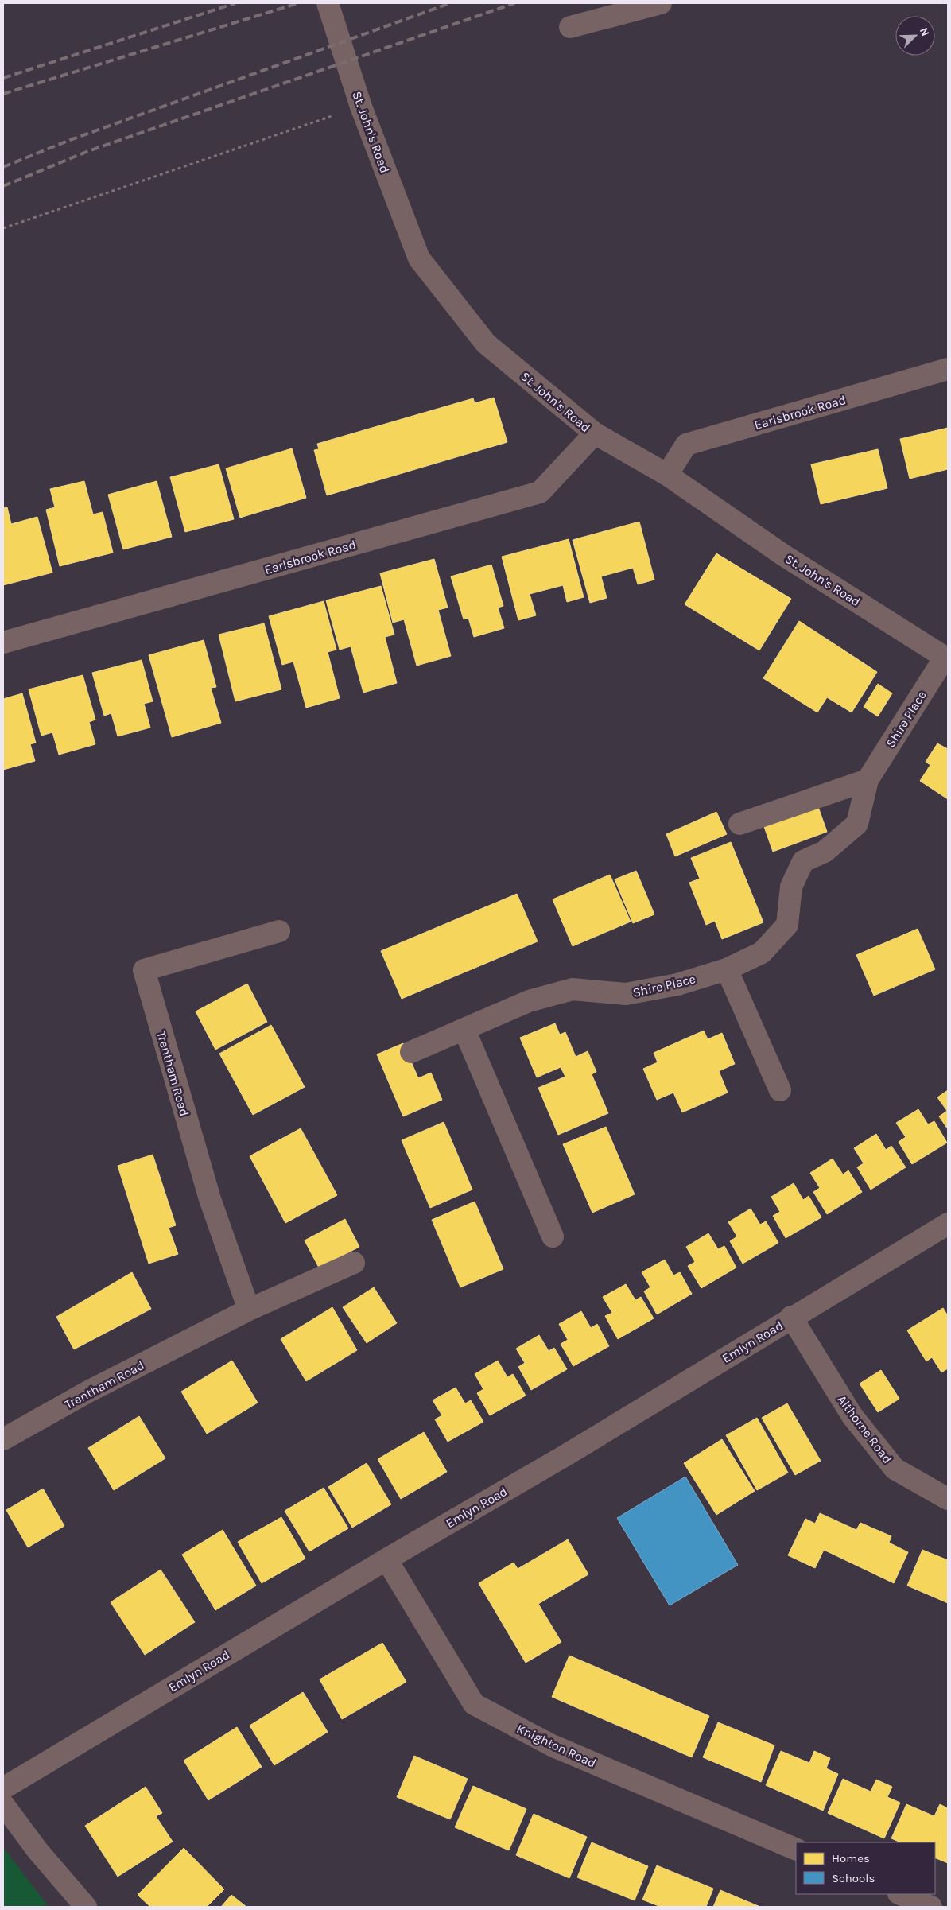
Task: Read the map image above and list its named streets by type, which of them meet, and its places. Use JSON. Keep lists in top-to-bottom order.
{
  "streets": {
    "street": [
      "St. John's Road",
      "Earlsbrook Road",
      "Shire Place",
      "Trentham Road",
      "Emlyn Road",
      "Althorne Road",
      "Knighton Road"
    ]
  },
  "crossings": [
    ["St. John's Road", "Earlsbrook Road"],
    ["St. John's Road", "Shire Place"],
    ["Emlyn Road", "Althorne Road"],
    ["Emlyn Road", "Knighton Road"]
  ],
  "legend": ["Homes", "Schools"],
  "north": "top right"
}
